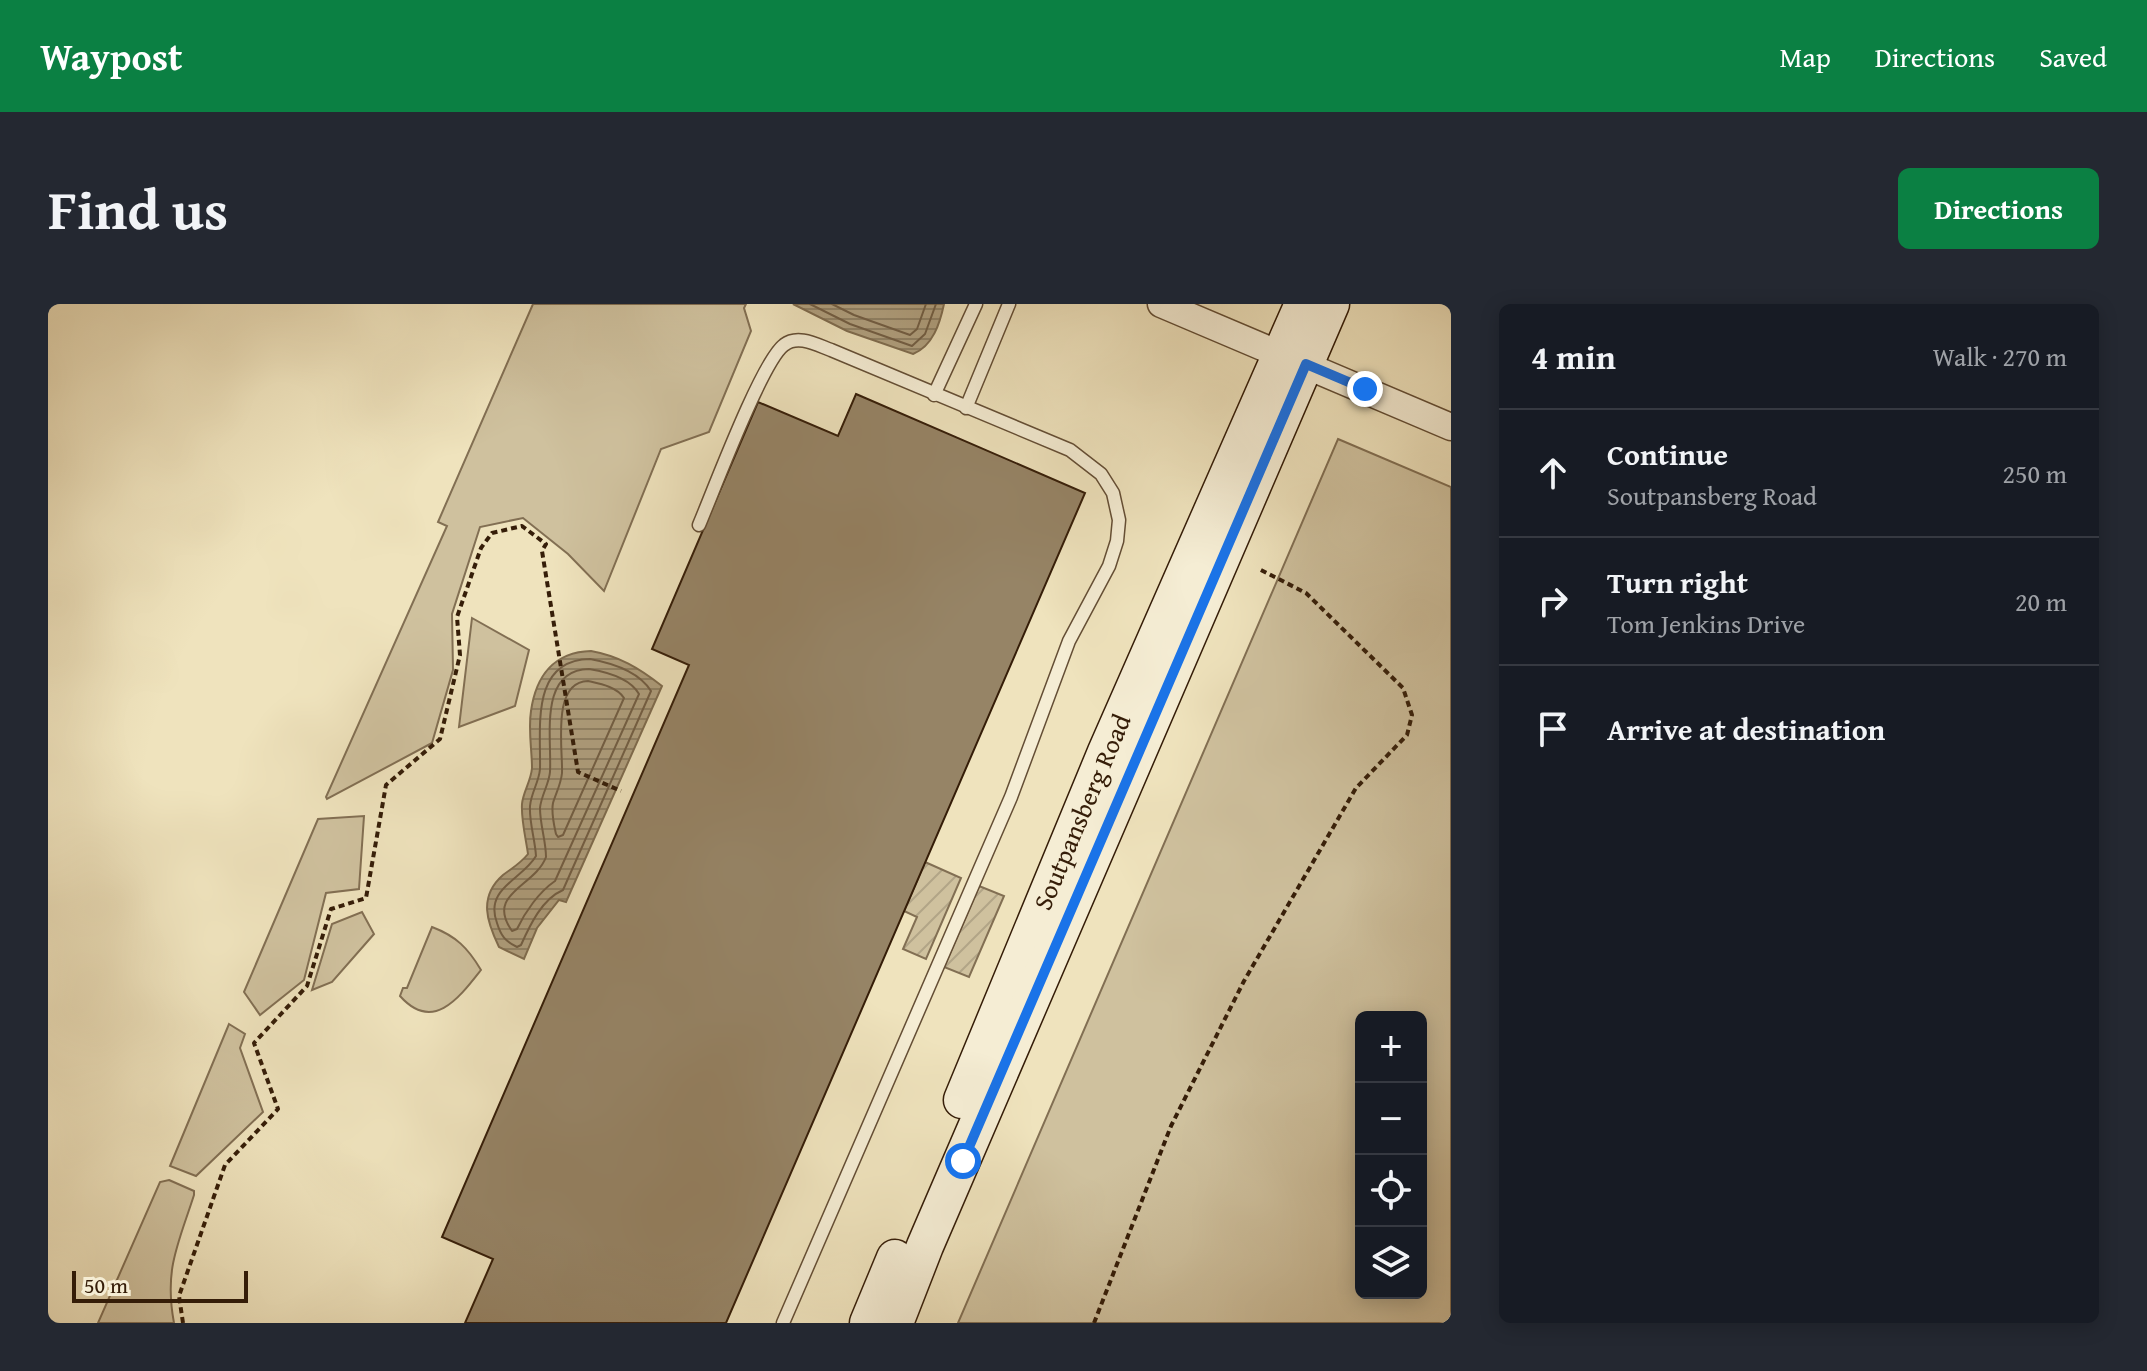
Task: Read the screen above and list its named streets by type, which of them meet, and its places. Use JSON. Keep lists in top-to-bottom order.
{
  "streets": {
    "main road": ["Soutpansberg Road"]
  },
  "scale_bar": "50 m",
  "page": {
    "header": "Waypost",
    "nav": ["Map", "Directions", "Saved"],
    "title": "Find us",
    "buttons": "Directions",
    "heading": ["4 min", "Walk · 270 m"],
    "list": [
      ["Continue", "Soutpansberg Road", "250 m"],
      ["Turn right", "Tom Jenkins Drive", "20 m"],
      "Arrive at destination"
    ],
    "map_buttons": ["+", "−"],
    "scale": "50 m"
  }
}
